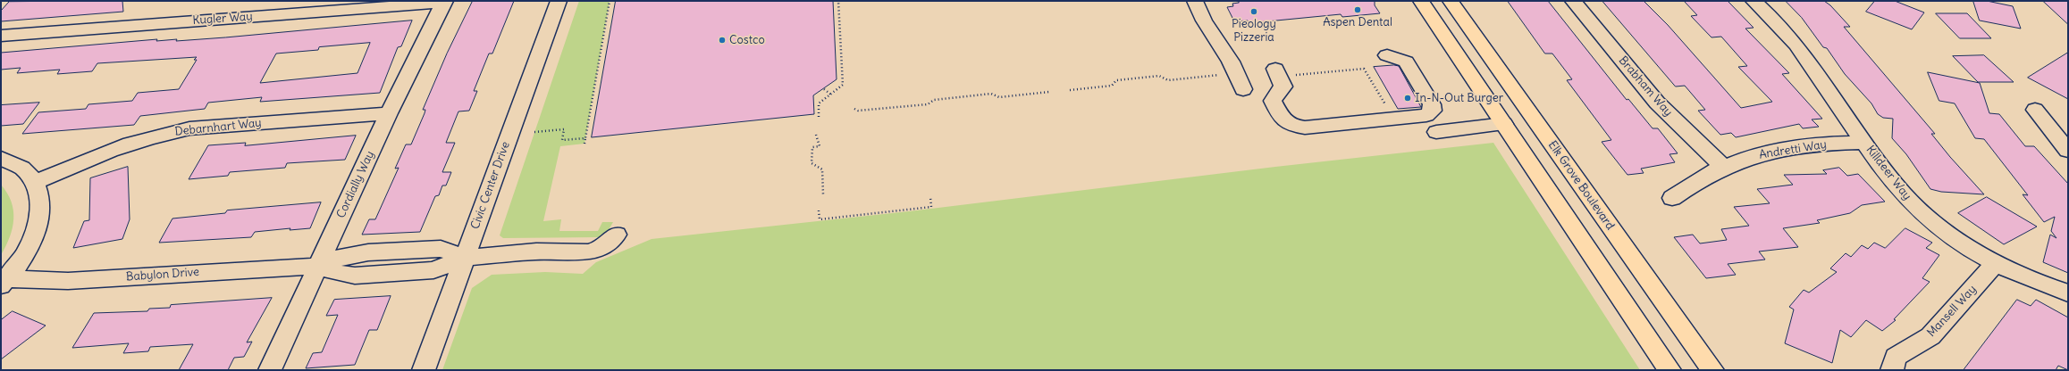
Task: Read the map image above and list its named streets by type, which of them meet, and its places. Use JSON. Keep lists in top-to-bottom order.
{
  "streets": {
    "main road": ["Elk Grove Boulevard"],
    "street": [
      "Kugler Way",
      "Brabham Way",
      "Debarnhart Way",
      "Andretti Way",
      "Killdeer Way",
      "Cordially Way",
      "Civic Center Drive",
      "Babylon Drive",
      "Mansell Way"
    ]
  },
  "crossings": [
    ["Kugler Way", "Cordially Way"],
    ["Brabham Way", "Andretti Way"],
    ["Debarnhart Way", "Cordially Way"],
    ["Andretti Way", "Killdeer Way"],
    ["Killdeer Way", "Mansell Way"],
    ["Cordially Way", "Babylon Drive"],
    ["Civic Center Drive", "Babylon Drive"]
  ],
  "places": [
    "Aspen Dental",
    "Pieology Pizzeria",
    "Costco",
    "In-N-Out Burger"
  ]
}
